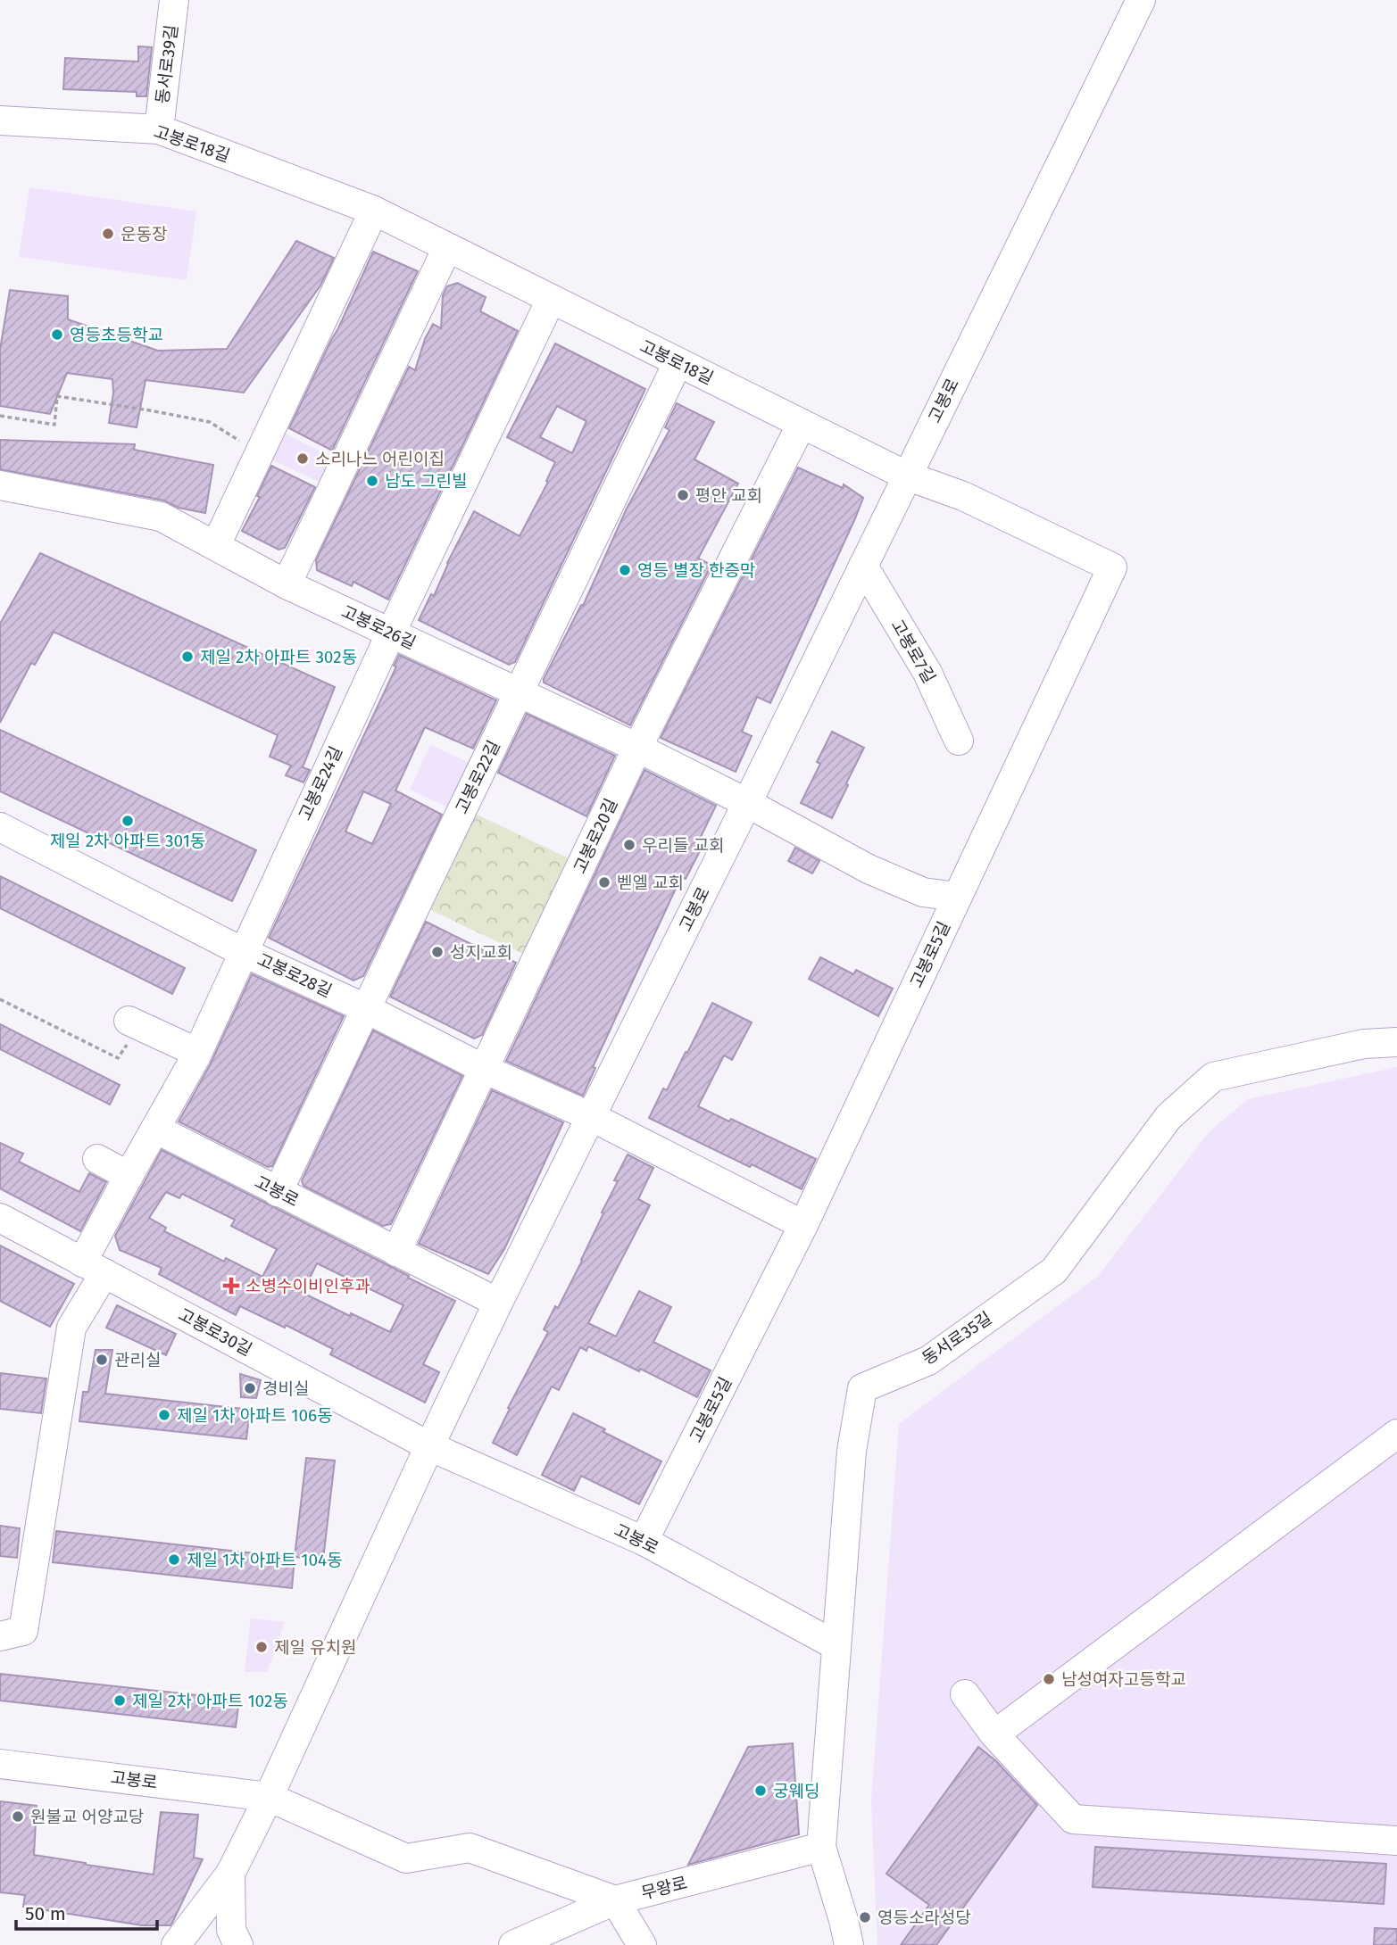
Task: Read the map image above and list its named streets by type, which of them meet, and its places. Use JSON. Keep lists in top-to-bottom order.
{
  "streets": {
    "street": [
      "동서로39길",
      "고봉로18길",
      "고봉로",
      "고봉로26길",
      "고봉로7길",
      "고봉로22길",
      "고봉로24길",
      "고봉로20길",
      "고봉로5길",
      "고봉로28길",
      "고봉로30길",
      "동서로35길",
      "무왕로"
    ]
  },
  "crossings": [
    ["동서로39길", "고봉로18길"],
    ["고봉로18길", "고봉로"],
    ["고봉로18길", "고봉로22길"],
    ["고봉로18길", "고봉로24길"],
    ["고봉로18길", "고봉로20길"],
    ["고봉로18길", "고봉로5길"],
    ["고봉로", "고봉로26길"],
    ["고봉로", "고봉로7길"],
    ["고봉로", "고봉로22길"],
    ["고봉로", "고봉로24길"],
    ["고봉로", "고봉로20길"],
    ["고봉로", "고봉로5길"],
    ["고봉로", "고봉로28길"],
    ["고봉로", "고봉로30길"],
    ["고봉로", "동서로35길"],
    ["고봉로26길", "고봉로22길"],
    ["고봉로26길", "고봉로24길"],
    ["고봉로26길", "고봉로20길"],
    ["고봉로22길", "고봉로28길"],
    ["고봉로24길", "고봉로28길"],
    ["고봉로24길", "고봉로30길"],
    ["고봉로20길", "고봉로28길"],
    ["동서로35길", "무왕로"]
  ],
  "places": {
    "other": [
      "운동장",
      "영등초등학교",
      "소리나느 어린이집",
      "남도 그린빌",
      "평안 교회",
      "영등 별장 한증막",
      "제일 2차 아파트 302동",
      "제일 2차 아파트 301동",
      "우리들 교회",
      "벧엘 교회",
      "성지교회",
      "관리실",
      "경비실",
      "제일 1차 아파트 106동",
      "제일 1차 아파트 104동",
      "제일 유치원",
      "남성여자고등학교",
      "제일 2차 아파트 102동",
      "궁웨딩",
      "원불교 어양교당",
      "영등소라성당"
    ],
    "health": ["소병수이비인후과"]
  },
  "scale_bar": "50 m"
}
